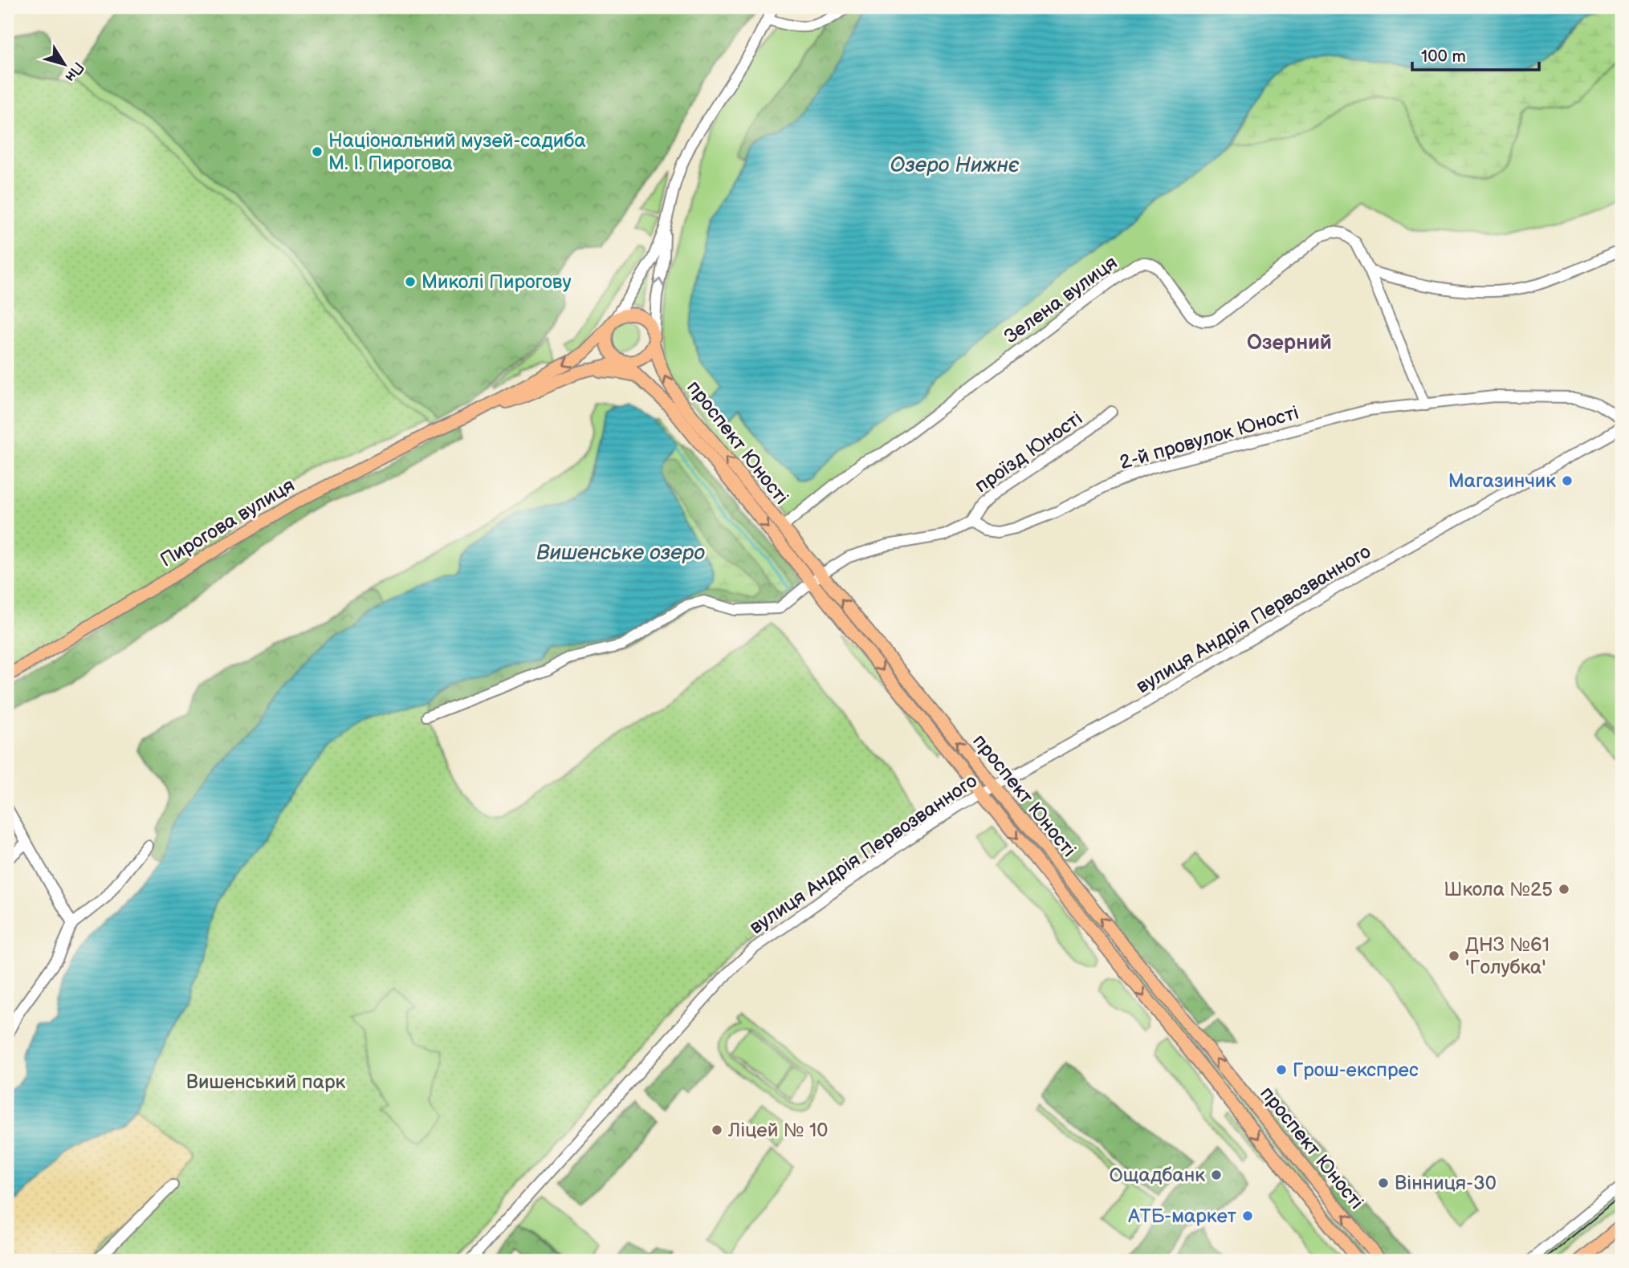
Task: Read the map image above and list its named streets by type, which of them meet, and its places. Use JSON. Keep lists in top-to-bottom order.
{
  "streets": {
    "main road": ["проспект Юності", "Пирогова вулиця"],
    "street": [
      "Зелена вулиця",
      "2-й провулок Юності",
      "проїзд Юності",
      "вулиця Андрія Первозванного"
    ]
  },
  "crossings": [
    ["Зелена вулиця", "2-й провулок Юності"],
    ["Зелена вулиця", "проспект Юності"],
    ["2-й провулок Юності", "проїзд Юності"],
    ["проспект Юності", "Пирогова вулиця"],
    ["проспект Юності", "вулиця Андрія Первозванного"]
  ],
  "districts": ["Озерний"],
  "water": ["Озеро Нижнє", "Вишенське озеро"],
  "parks": ["Вишенський парк"],
  "places": [
    "Національний музей-садиба М. І. Пирогова",
    "Миколі Пирогову",
    "Магазинчик",
    "Школа №25",
    "ДНЗ №61 'Голубка'",
    "Грош-експрес",
    "Ліцей № 10",
    "Ощадбанк",
    "Вінниця-30",
    "АТБ-маркет"
  ],
  "scale_bar": "100 m",
  "north": "bottom right"
}
